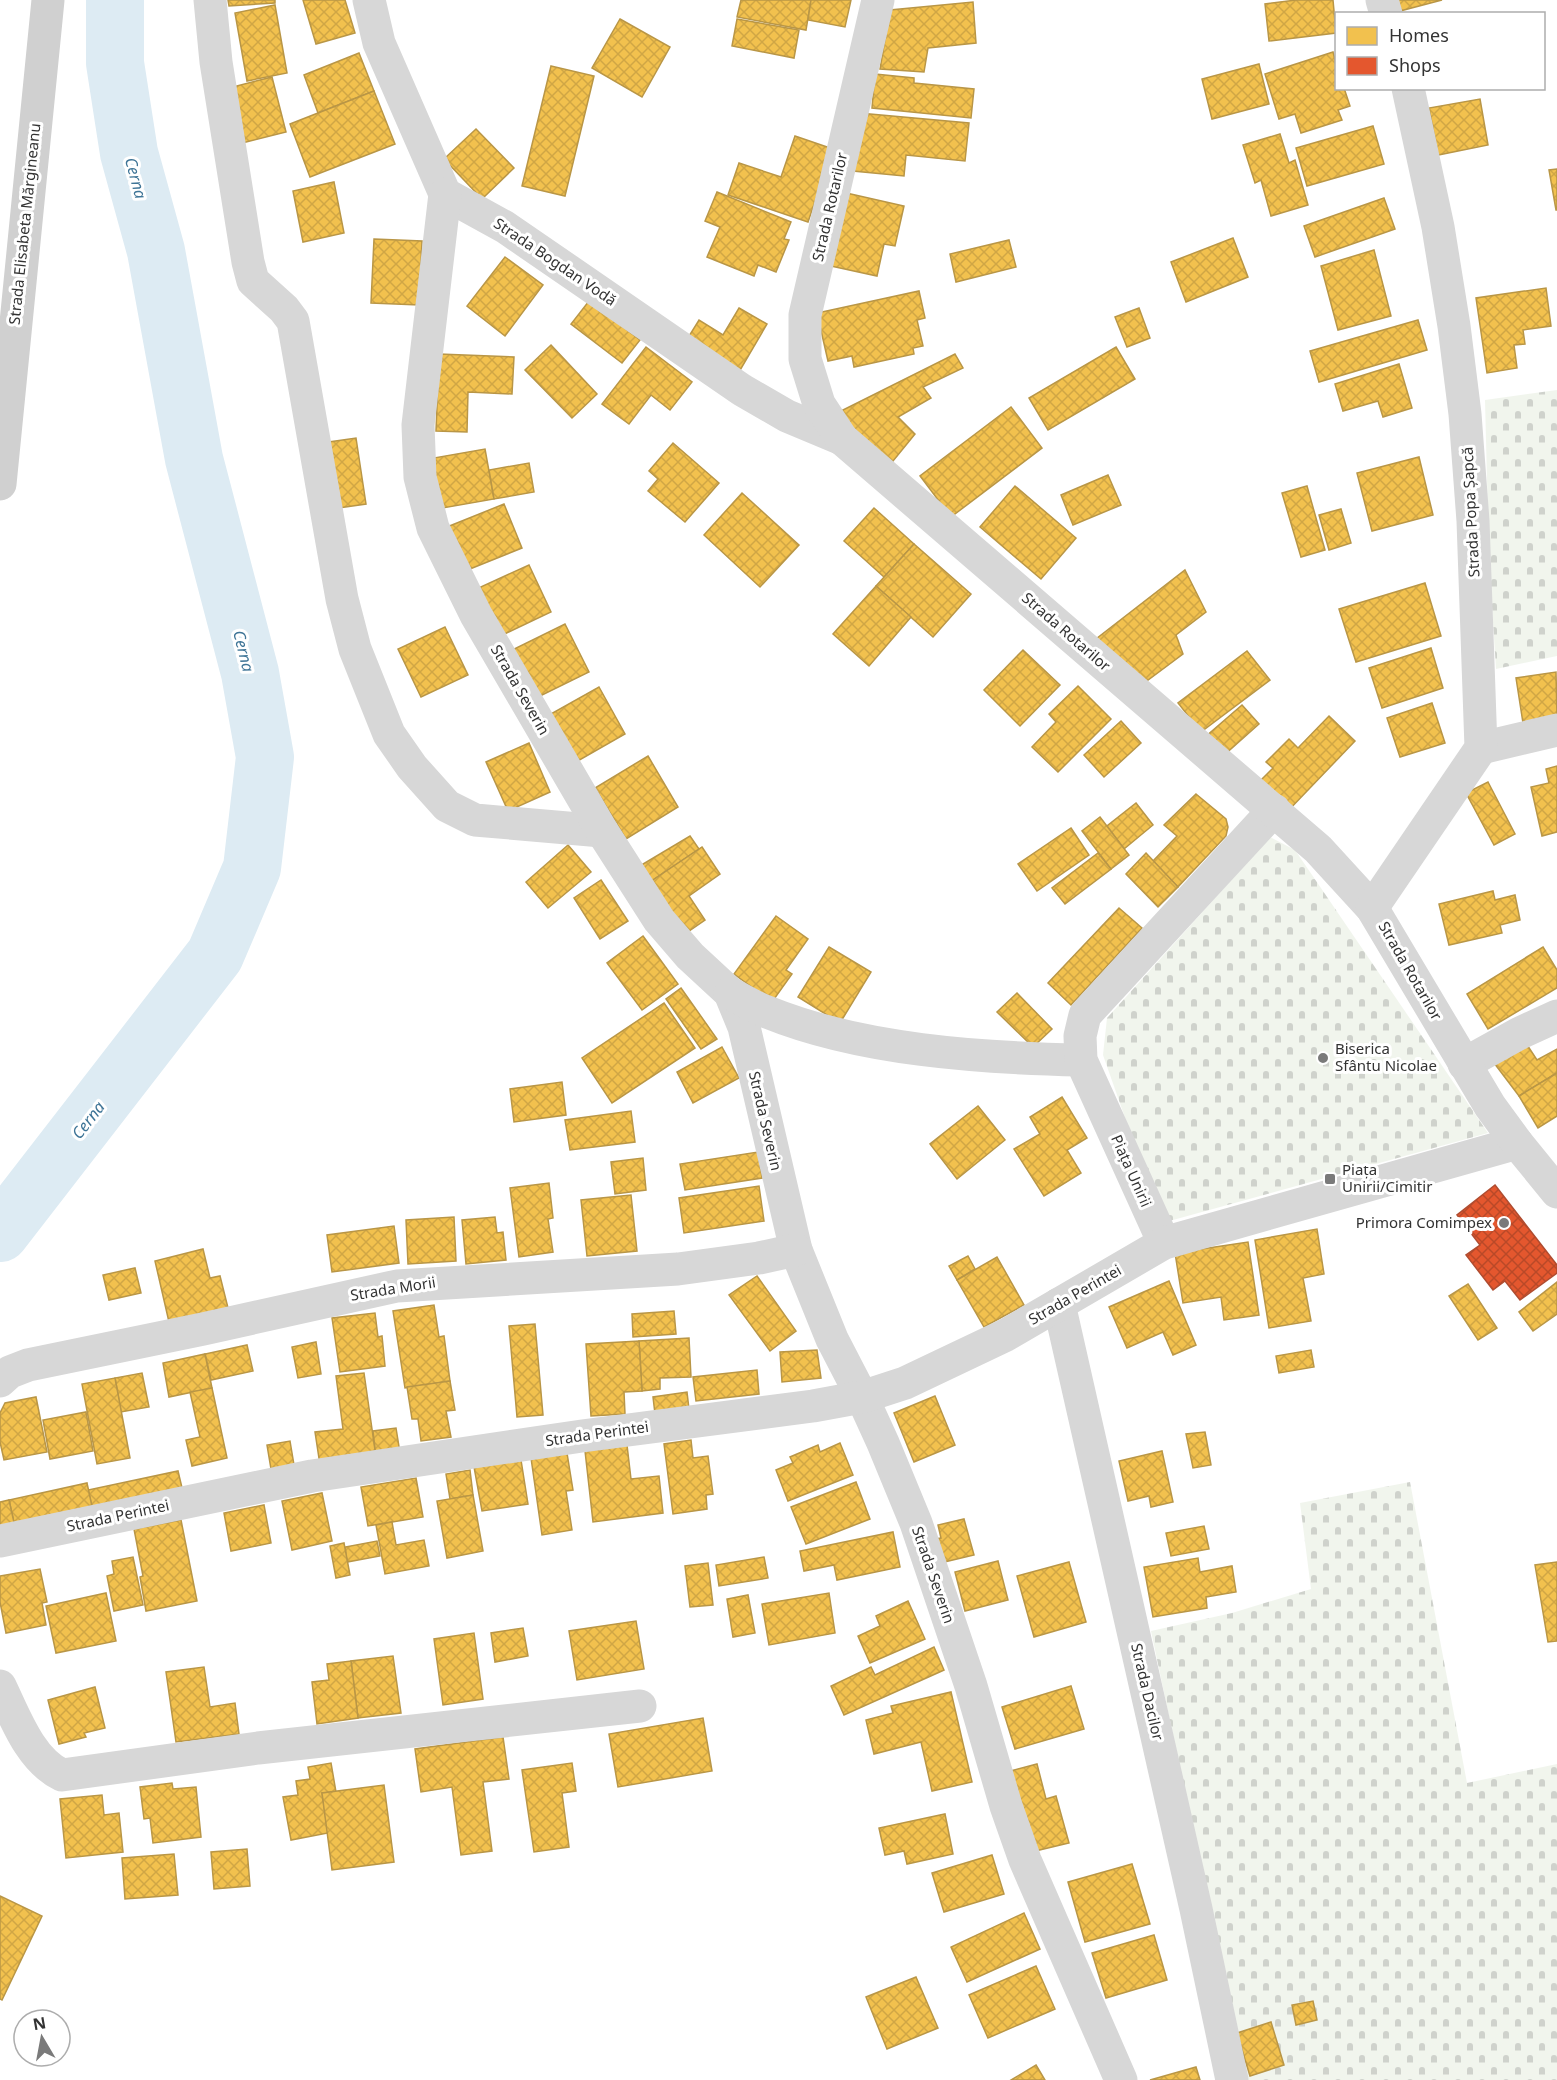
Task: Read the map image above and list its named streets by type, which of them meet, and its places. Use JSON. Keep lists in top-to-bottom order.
{
  "streets": {
    "main road": ["Strada Elisabeta Mărgineanu"],
    "street": [
      "Strada Rotarilor",
      "Strada Bogdan Vodă",
      "Strada Popa Șapcă",
      "Strada Severin",
      "Piața Unirii",
      "Strada Morii",
      "Strada Perintei",
      "Strada Dacilor"
    ]
  },
  "crossings": [
    ["Strada Rotarilor", "Strada Bogdan Vodă"],
    ["Strada Rotarilor", "Piața Unirii"],
    ["Strada Bogdan Vodă", "Strada Severin"],
    ["Strada Severin", "Strada Morii"],
    ["Strada Severin", "Strada Perintei"],
    ["Piața Unirii", "Strada Perintei"],
    ["Strada Perintei", "Strada Dacilor"]
  ],
  "water": ["Cerna"],
  "places": {
    "other": ["Biserica Sfântu Nicolae", "Primora Comimpex"],
    "transit": ["Piața Unirii/Cimitir"]
  },
  "legend": ["Homes", "Shops"],
  "north": "top"
}
